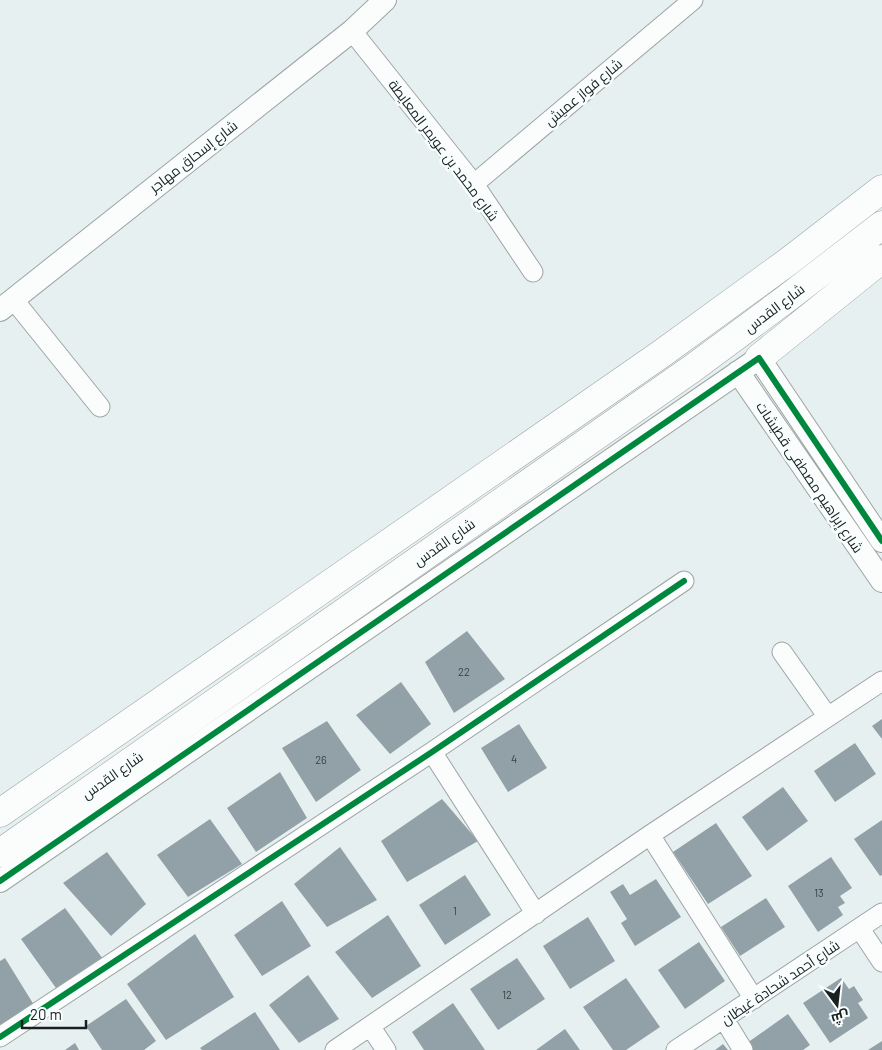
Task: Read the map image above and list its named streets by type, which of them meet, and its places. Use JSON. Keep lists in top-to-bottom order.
{
  "streets": {
    "highway": ["شارع القدس"],
    "street": [
      "شارع فواز عميش",
      "شارع محمد بن عويمر المعايطة",
      "شارع إسحاق مهاجر",
      "شارع إبراهيم مصطفى قطيشات",
      "شارع أحمد شحادة غيظان"
    ]
  },
  "crossings": [
    ["شارع فواز عميش", "شارع محمد بن عويمر المعايطة"],
    ["شارع محمد بن عويمر المعايطة", "شارع إسحاق مهاجر"]
  ],
  "house_numbers": [
    "22",
    "4",
    "26",
    "13",
    "1",
    "12"
  ],
  "scale_bar": "20 m",
  "north": "bottom"
}
